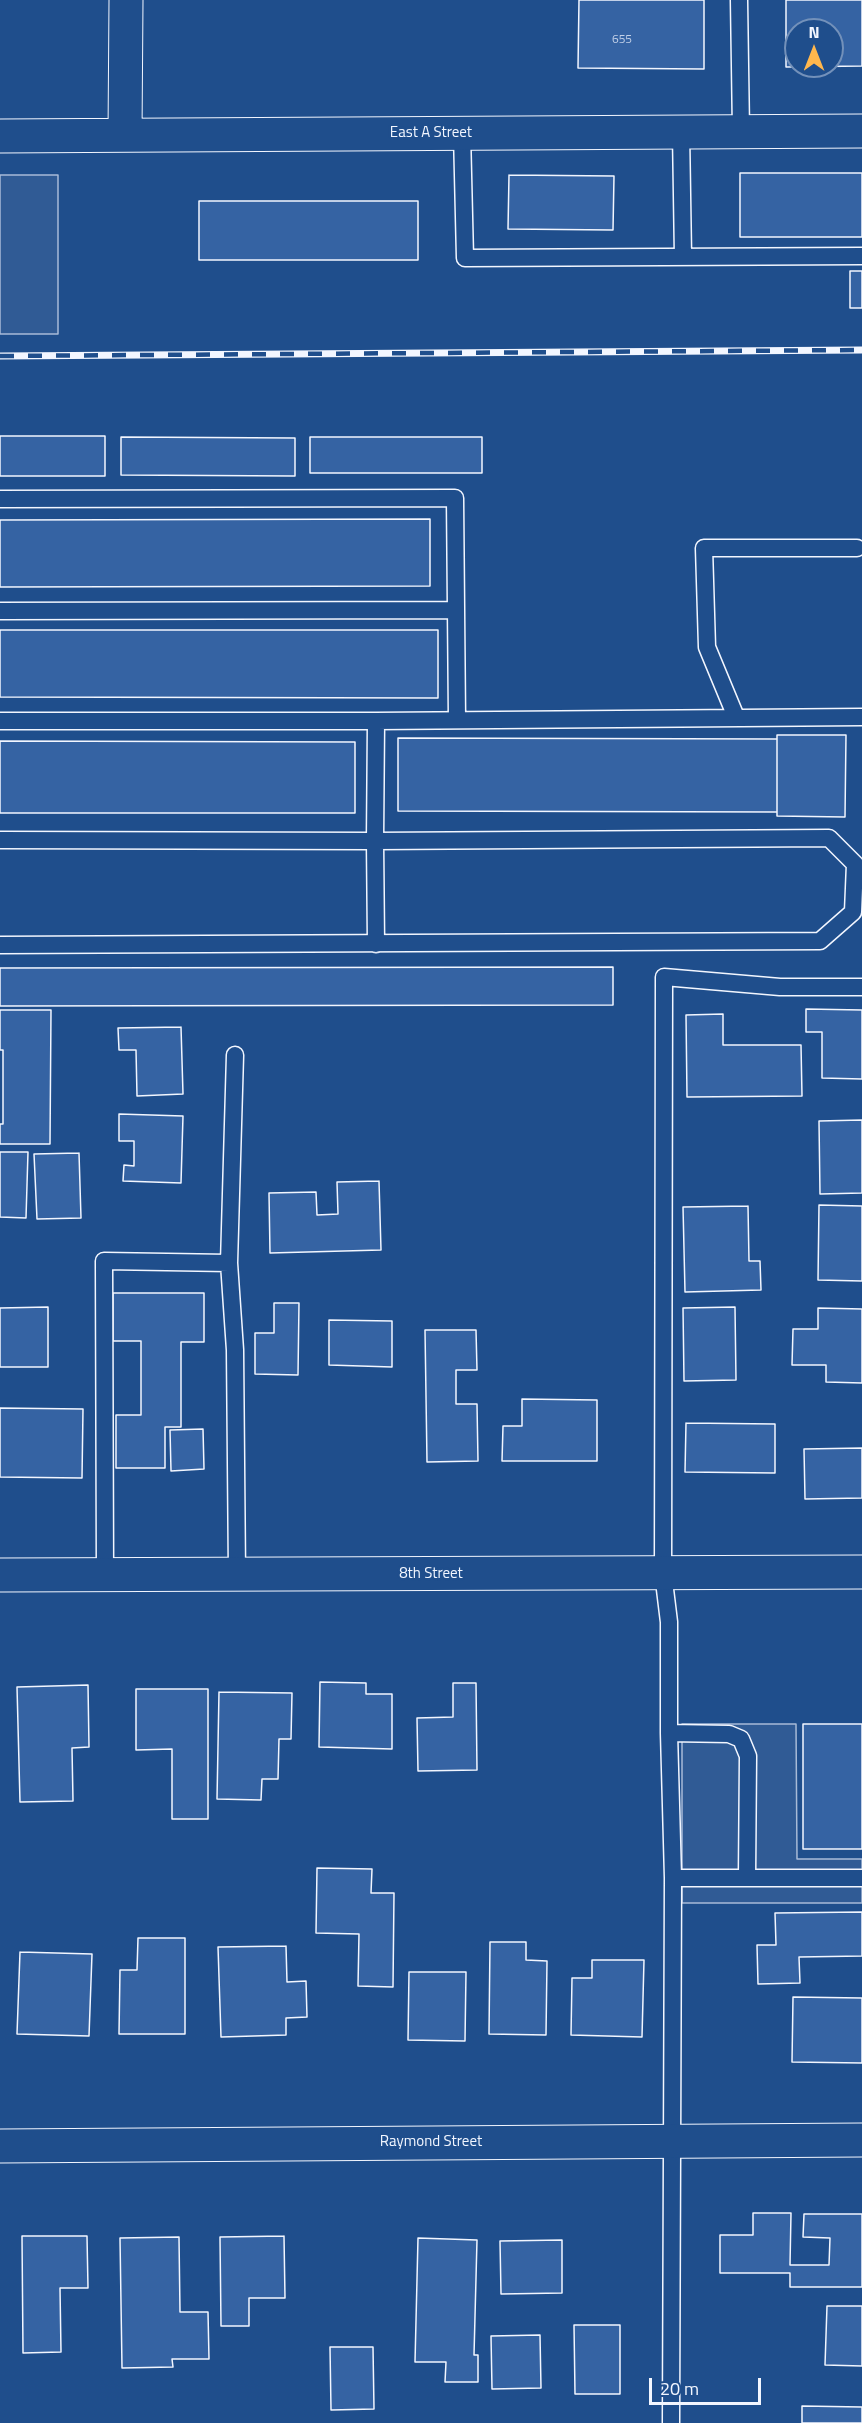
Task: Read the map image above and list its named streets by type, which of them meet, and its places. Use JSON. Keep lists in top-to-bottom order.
{
  "streets": {
    "street": ["East A Street", "8th Street", "Raymond Street"]
  },
  "house_numbers": ["655"],
  "scale_bar": "20 m",
  "north": "top"
}
